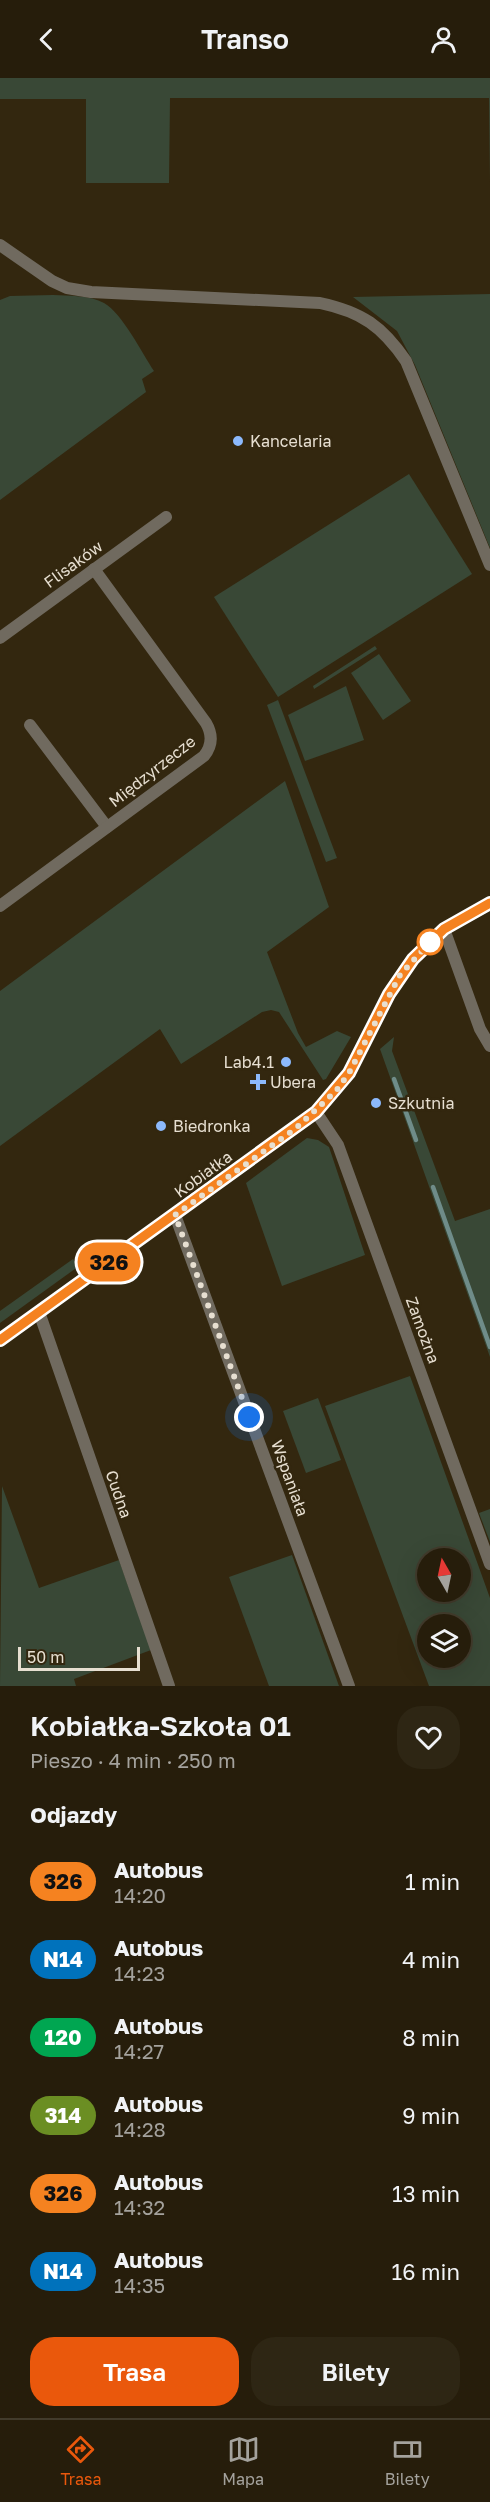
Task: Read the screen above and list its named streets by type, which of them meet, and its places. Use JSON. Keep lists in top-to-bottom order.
{
  "streets": {
    "street": [
      "Flisaków",
      "Międzyrzecze",
      "Kobiałka",
      "Zamożna",
      "Wspaniała",
      "Cudna"
    ]
  },
  "crossings": [
    ["Flisaków", "Międzyrzecze"],
    ["Kobiałka", "Zamożna"],
    ["Kobiałka", "Wspaniała"],
    ["Kobiałka", "Cudna"]
  ],
  "places": {
    "other": [
      "Kancelaria",
      "Lab4.1",
      "Szkutnia",
      "Biedronka"
    ],
    "health": ["Ubera"]
  },
  "lines": ["bus line 326"],
  "scale_bar": "50 m",
  "north": "top",
  "page": {
    "header": "Transo",
    "on_map": "326",
    "scale": "50 m",
    "heading": [
      ["Kobiałka-Szkoła 01", "Pieszo · 4 min · 250 m"],
      "Odjazdy"
    ],
    "list": [
      {
        "mark": "326",
        "name": "Autobus",
        "note": "14:20",
        "value": "1 min"
      },
      {
        "mark": "N14",
        "name": "Autobus",
        "note": "14:23",
        "value": "4 min"
      },
      {
        "mark": "120",
        "name": "Autobus",
        "note": "14:27",
        "value": "8 min"
      },
      {
        "mark": "314",
        "name": "Autobus",
        "note": "14:28",
        "value": "9 min"
      },
      {
        "mark": "326",
        "name": "Autobus",
        "note": "14:32",
        "value": "13 min"
      },
      {
        "mark": "N14",
        "name": "Autobus",
        "note": "14:35",
        "value": "16 min"
      }
    ],
    "buttons": ["Trasa", "Bilety"],
    "tabs": ["Trasa", "Mapa", "Bilety"]
  }
}
